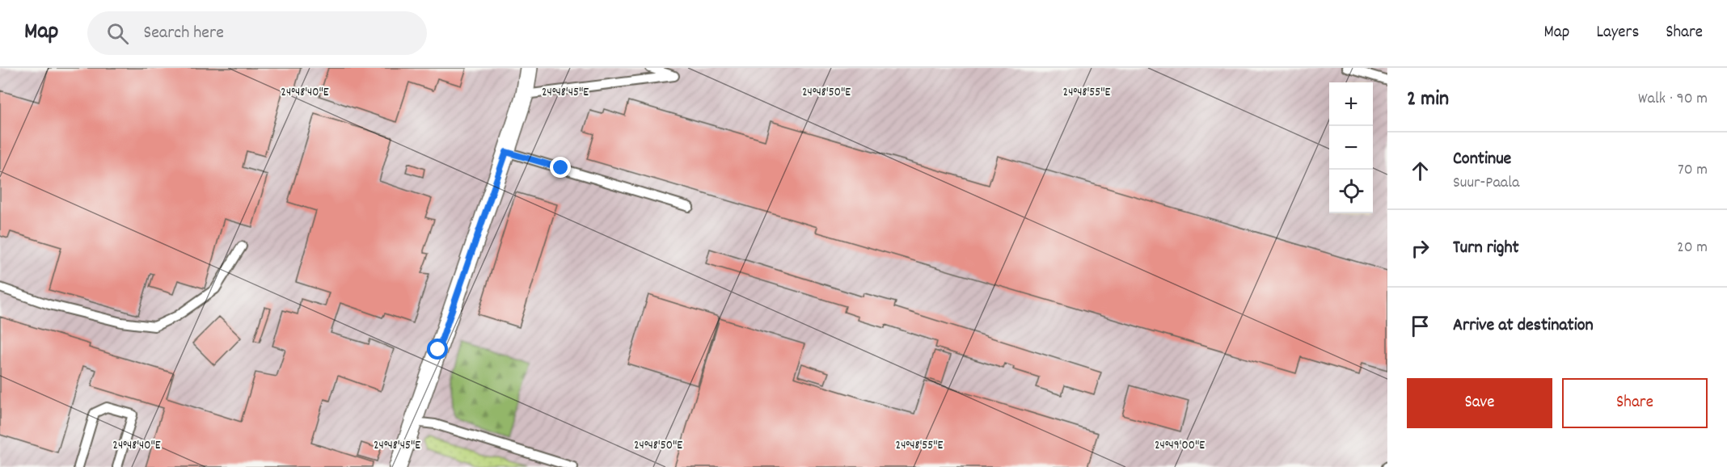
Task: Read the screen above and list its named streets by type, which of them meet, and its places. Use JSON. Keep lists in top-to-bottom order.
{
  "page": {
    "header": "Map",
    "search": "Search here",
    "nav": ["Map", "Layers", "Share"],
    "heading": ["2 min", "Walk · 90 m"],
    "map_buttons": ["+", "−"],
    "list": [
      ["Continue", "Suur-Paala", "70 m"],
      ["Turn right", "20 m"],
      "Arrive at destination"
    ],
    "buttons": ["Save", "Share"]
  },
  "coordinates": [
    "24°48'40\"E",
    "24°48'45\"E",
    "24°48'50\"E",
    "24°48'55\"E",
    "24°49'00\"E"
  ]
}
